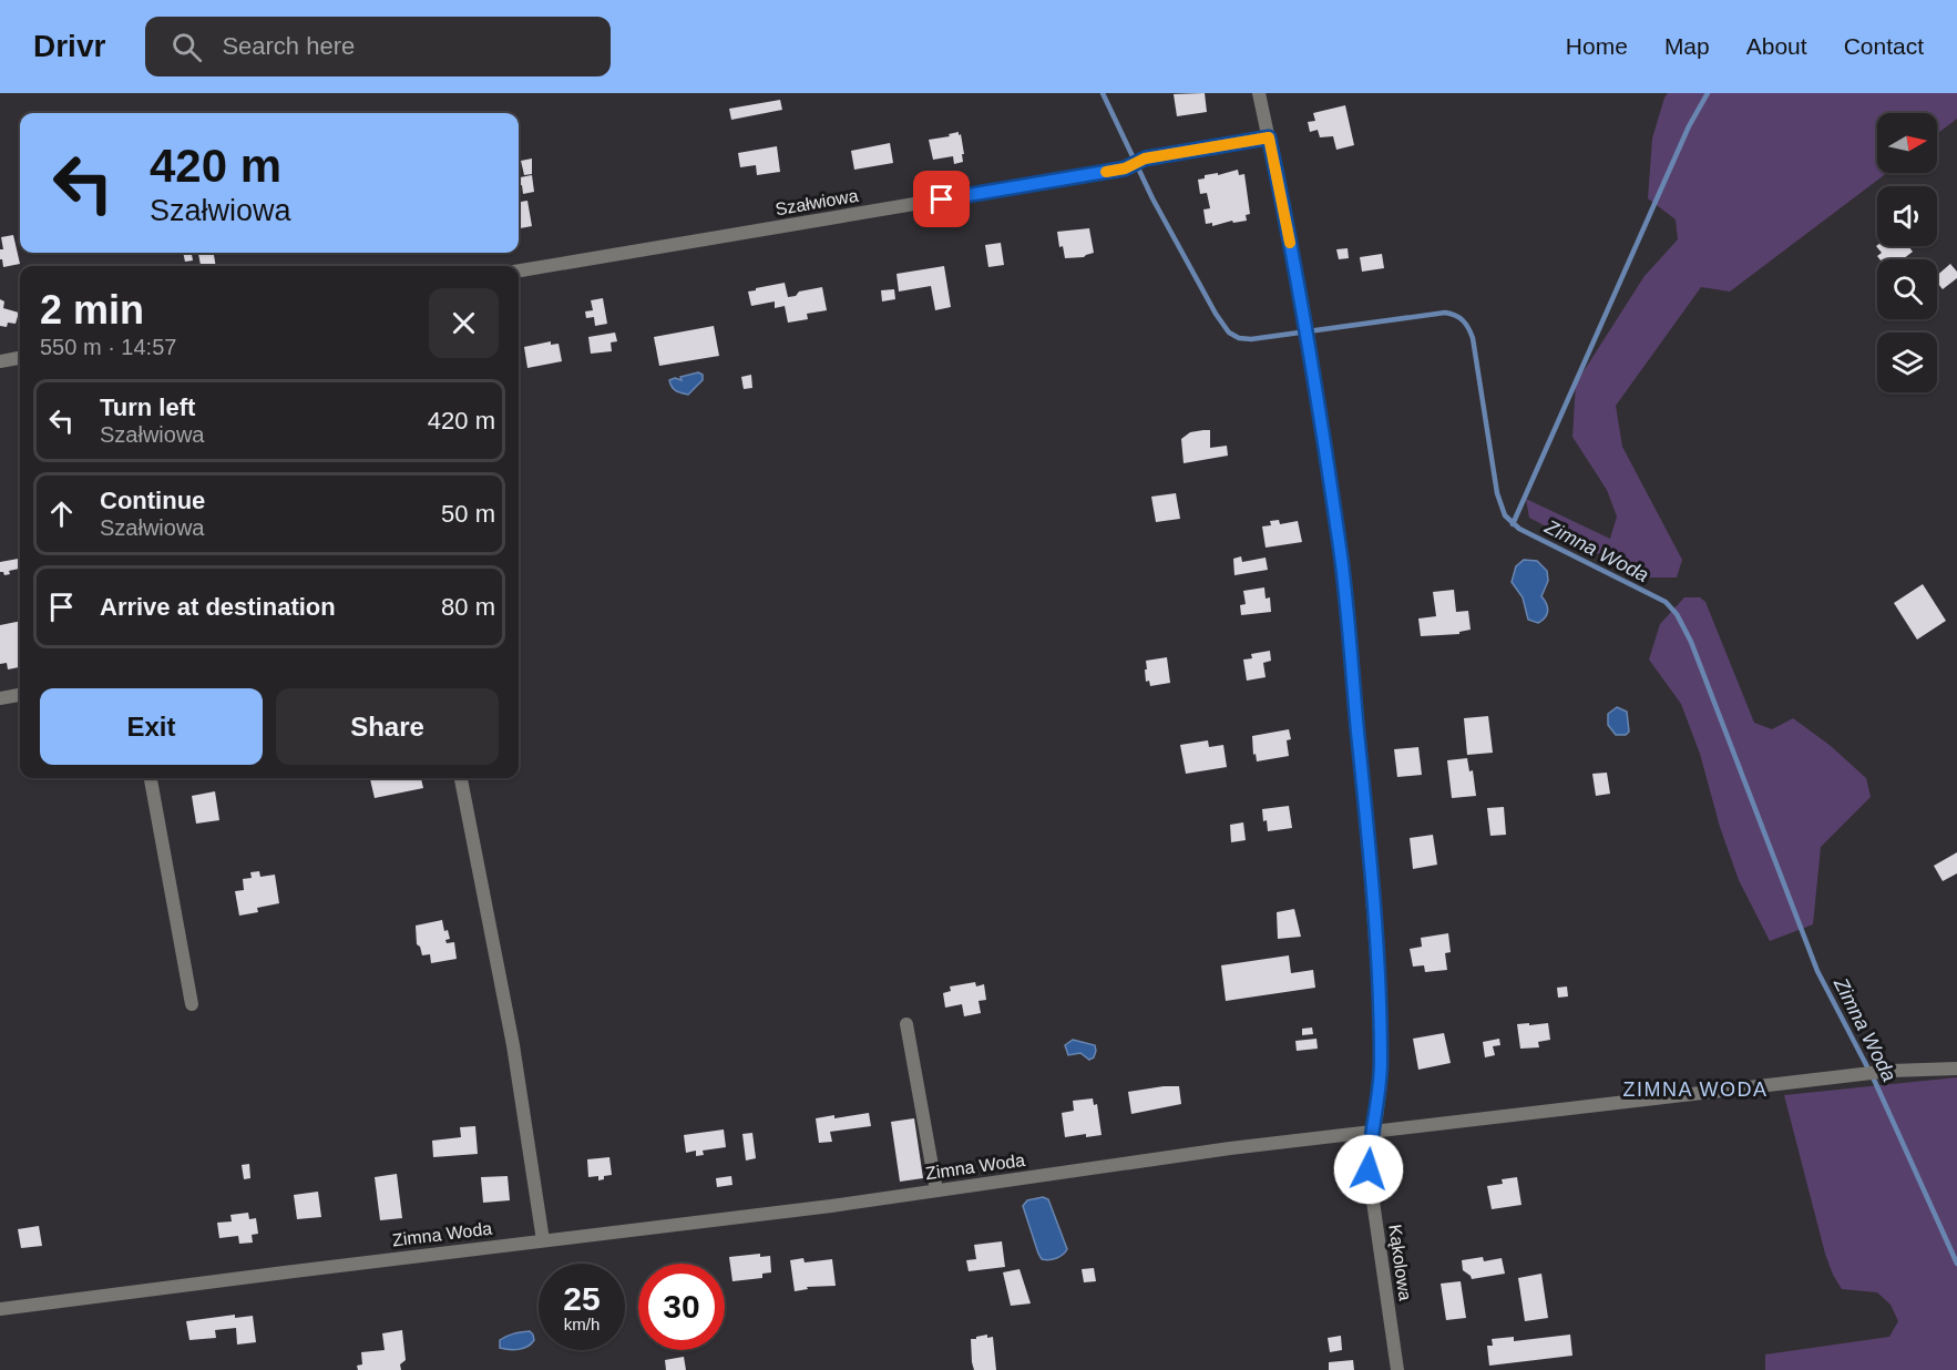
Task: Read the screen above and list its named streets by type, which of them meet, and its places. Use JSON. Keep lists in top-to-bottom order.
{
  "streets": {
    "street": ["Szałwiowa", "Zimna Woda", "Kąkolowa"]
  },
  "crossings": [
    ["Szałwiowa", "Kąkolowa"],
    ["Zimna Woda", "Kąkolowa"]
  ],
  "districts": ["ZIMNA WODA"],
  "water": ["Zimna Woda"],
  "north": "right",
  "page": {
    "header": "Drivr",
    "search": "Search here",
    "nav": [
      "Home",
      "Map",
      "About",
      "Contact"
    ],
    "turn": ["420 m", "Szałwiowa"],
    "heading": ["2 min", "550 m · 14:57"],
    "list": [
      {
        "name": "Turn left",
        "note": "Szałwiowa",
        "value": "420 m"
      },
      {
        "name": "Continue",
        "note": "Szałwiowa",
        "value": "50 m"
      },
      {
        "name": "Arrive at destination",
        "value": "80 m"
      }
    ],
    "buttons": ["Exit", "Share"],
    "speed": "25 km/h",
    "limit": "30"
  }
}
